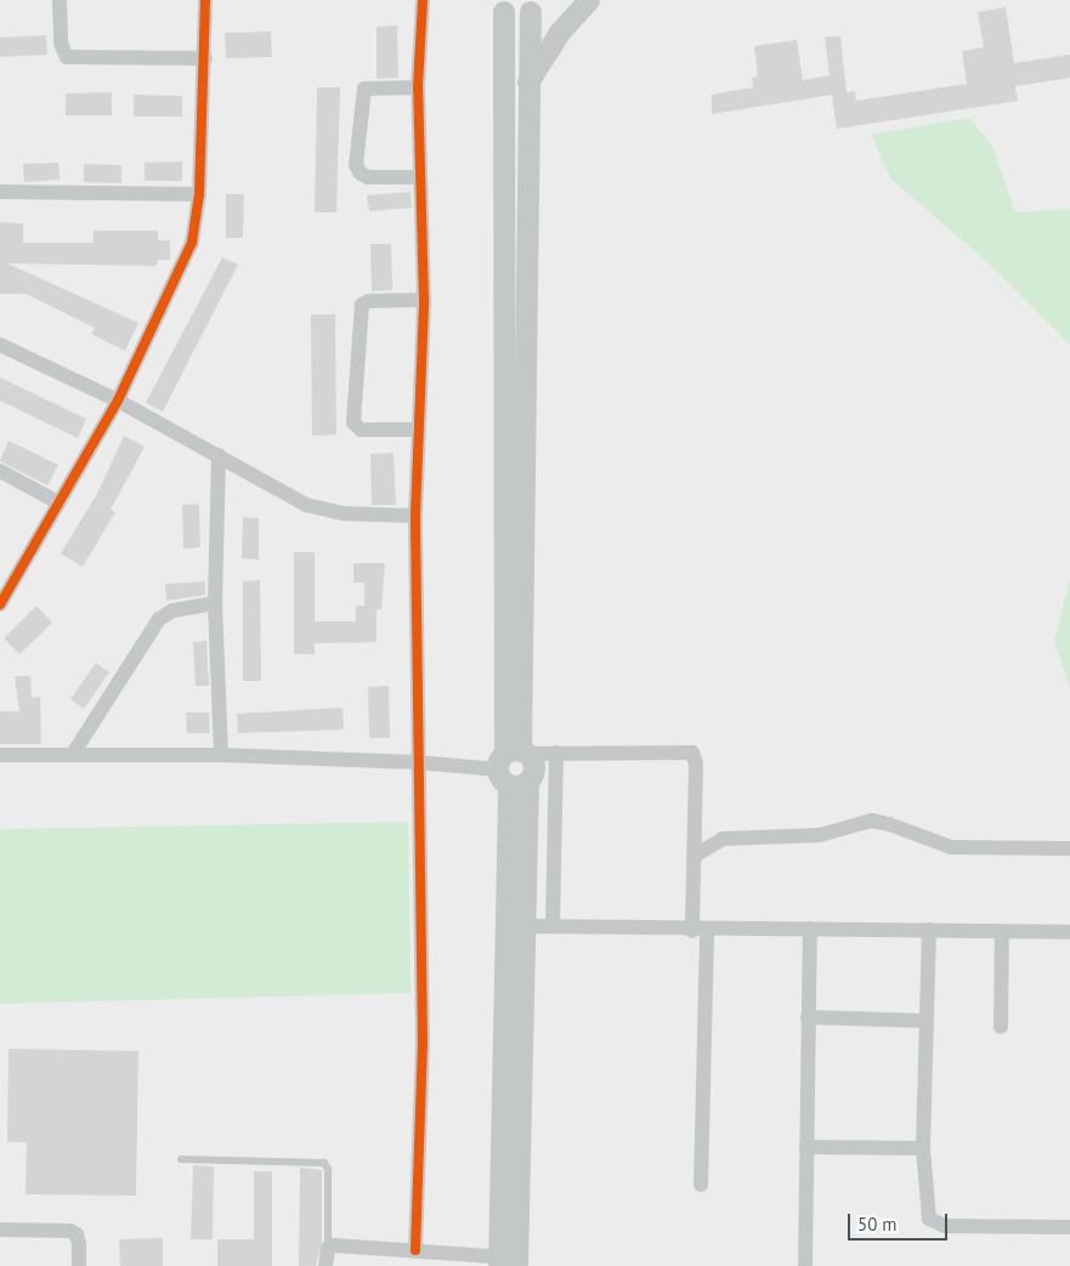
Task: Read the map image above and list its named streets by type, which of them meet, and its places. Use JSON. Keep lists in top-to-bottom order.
{
  "scale_bar": "50 m"
}
